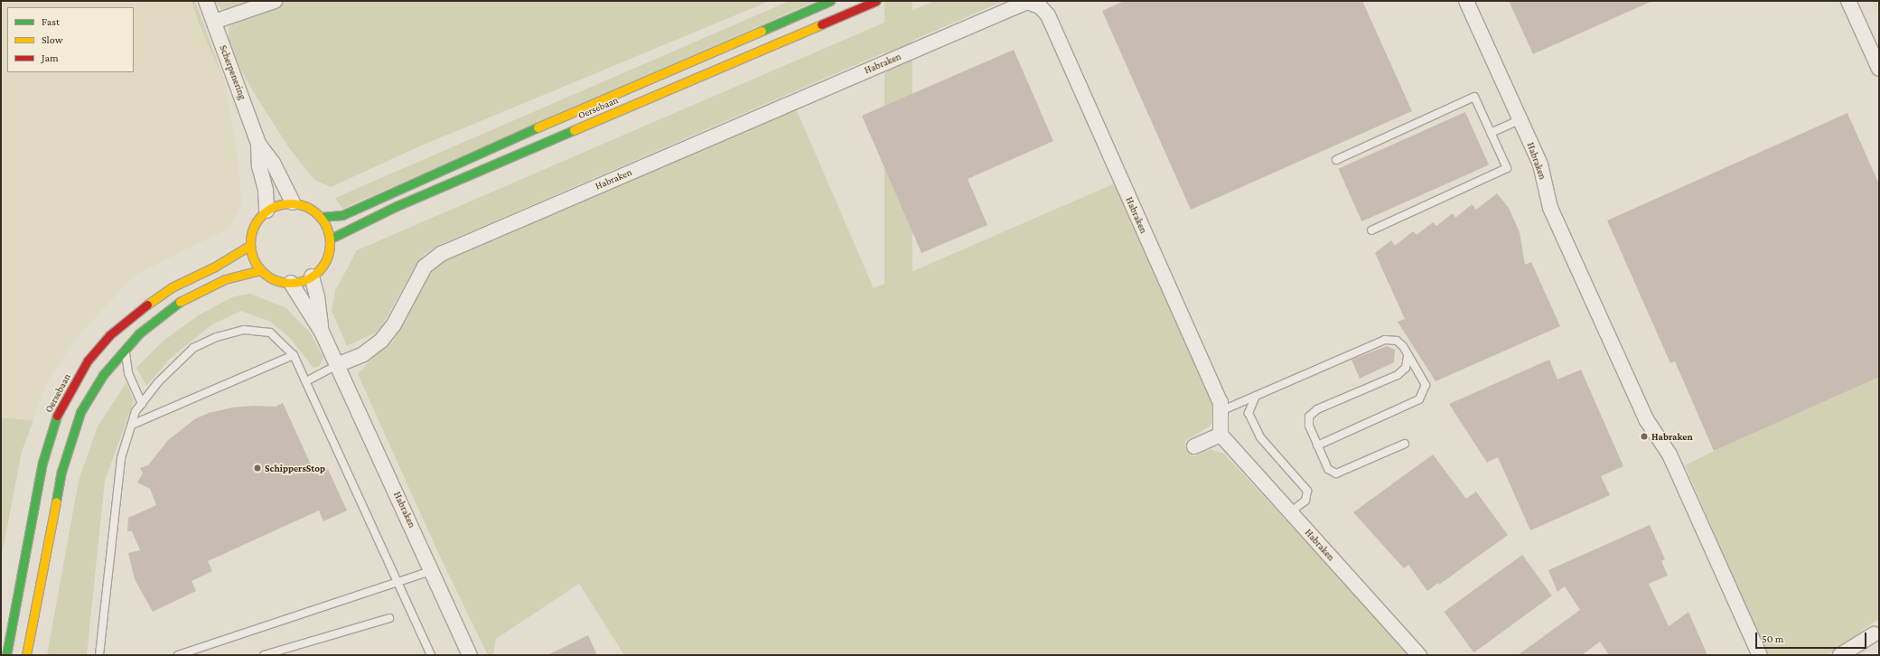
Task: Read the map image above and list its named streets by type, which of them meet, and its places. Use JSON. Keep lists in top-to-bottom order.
{
  "streets": {
    "main road": ["Oersebaan"],
    "street": ["Habraken", "Scherpenering"]
  },
  "crossings": [
    ["Habraken", "Scherpenering"],
    ["Habraken", "Oersebaan"],
    ["Scherpenering", "Oersebaan"]
  ],
  "places": ["Habraken", "SchippersStop"],
  "legend": ["Fast", "Slow", "Jam"],
  "scale_bar": "50 m"
}
